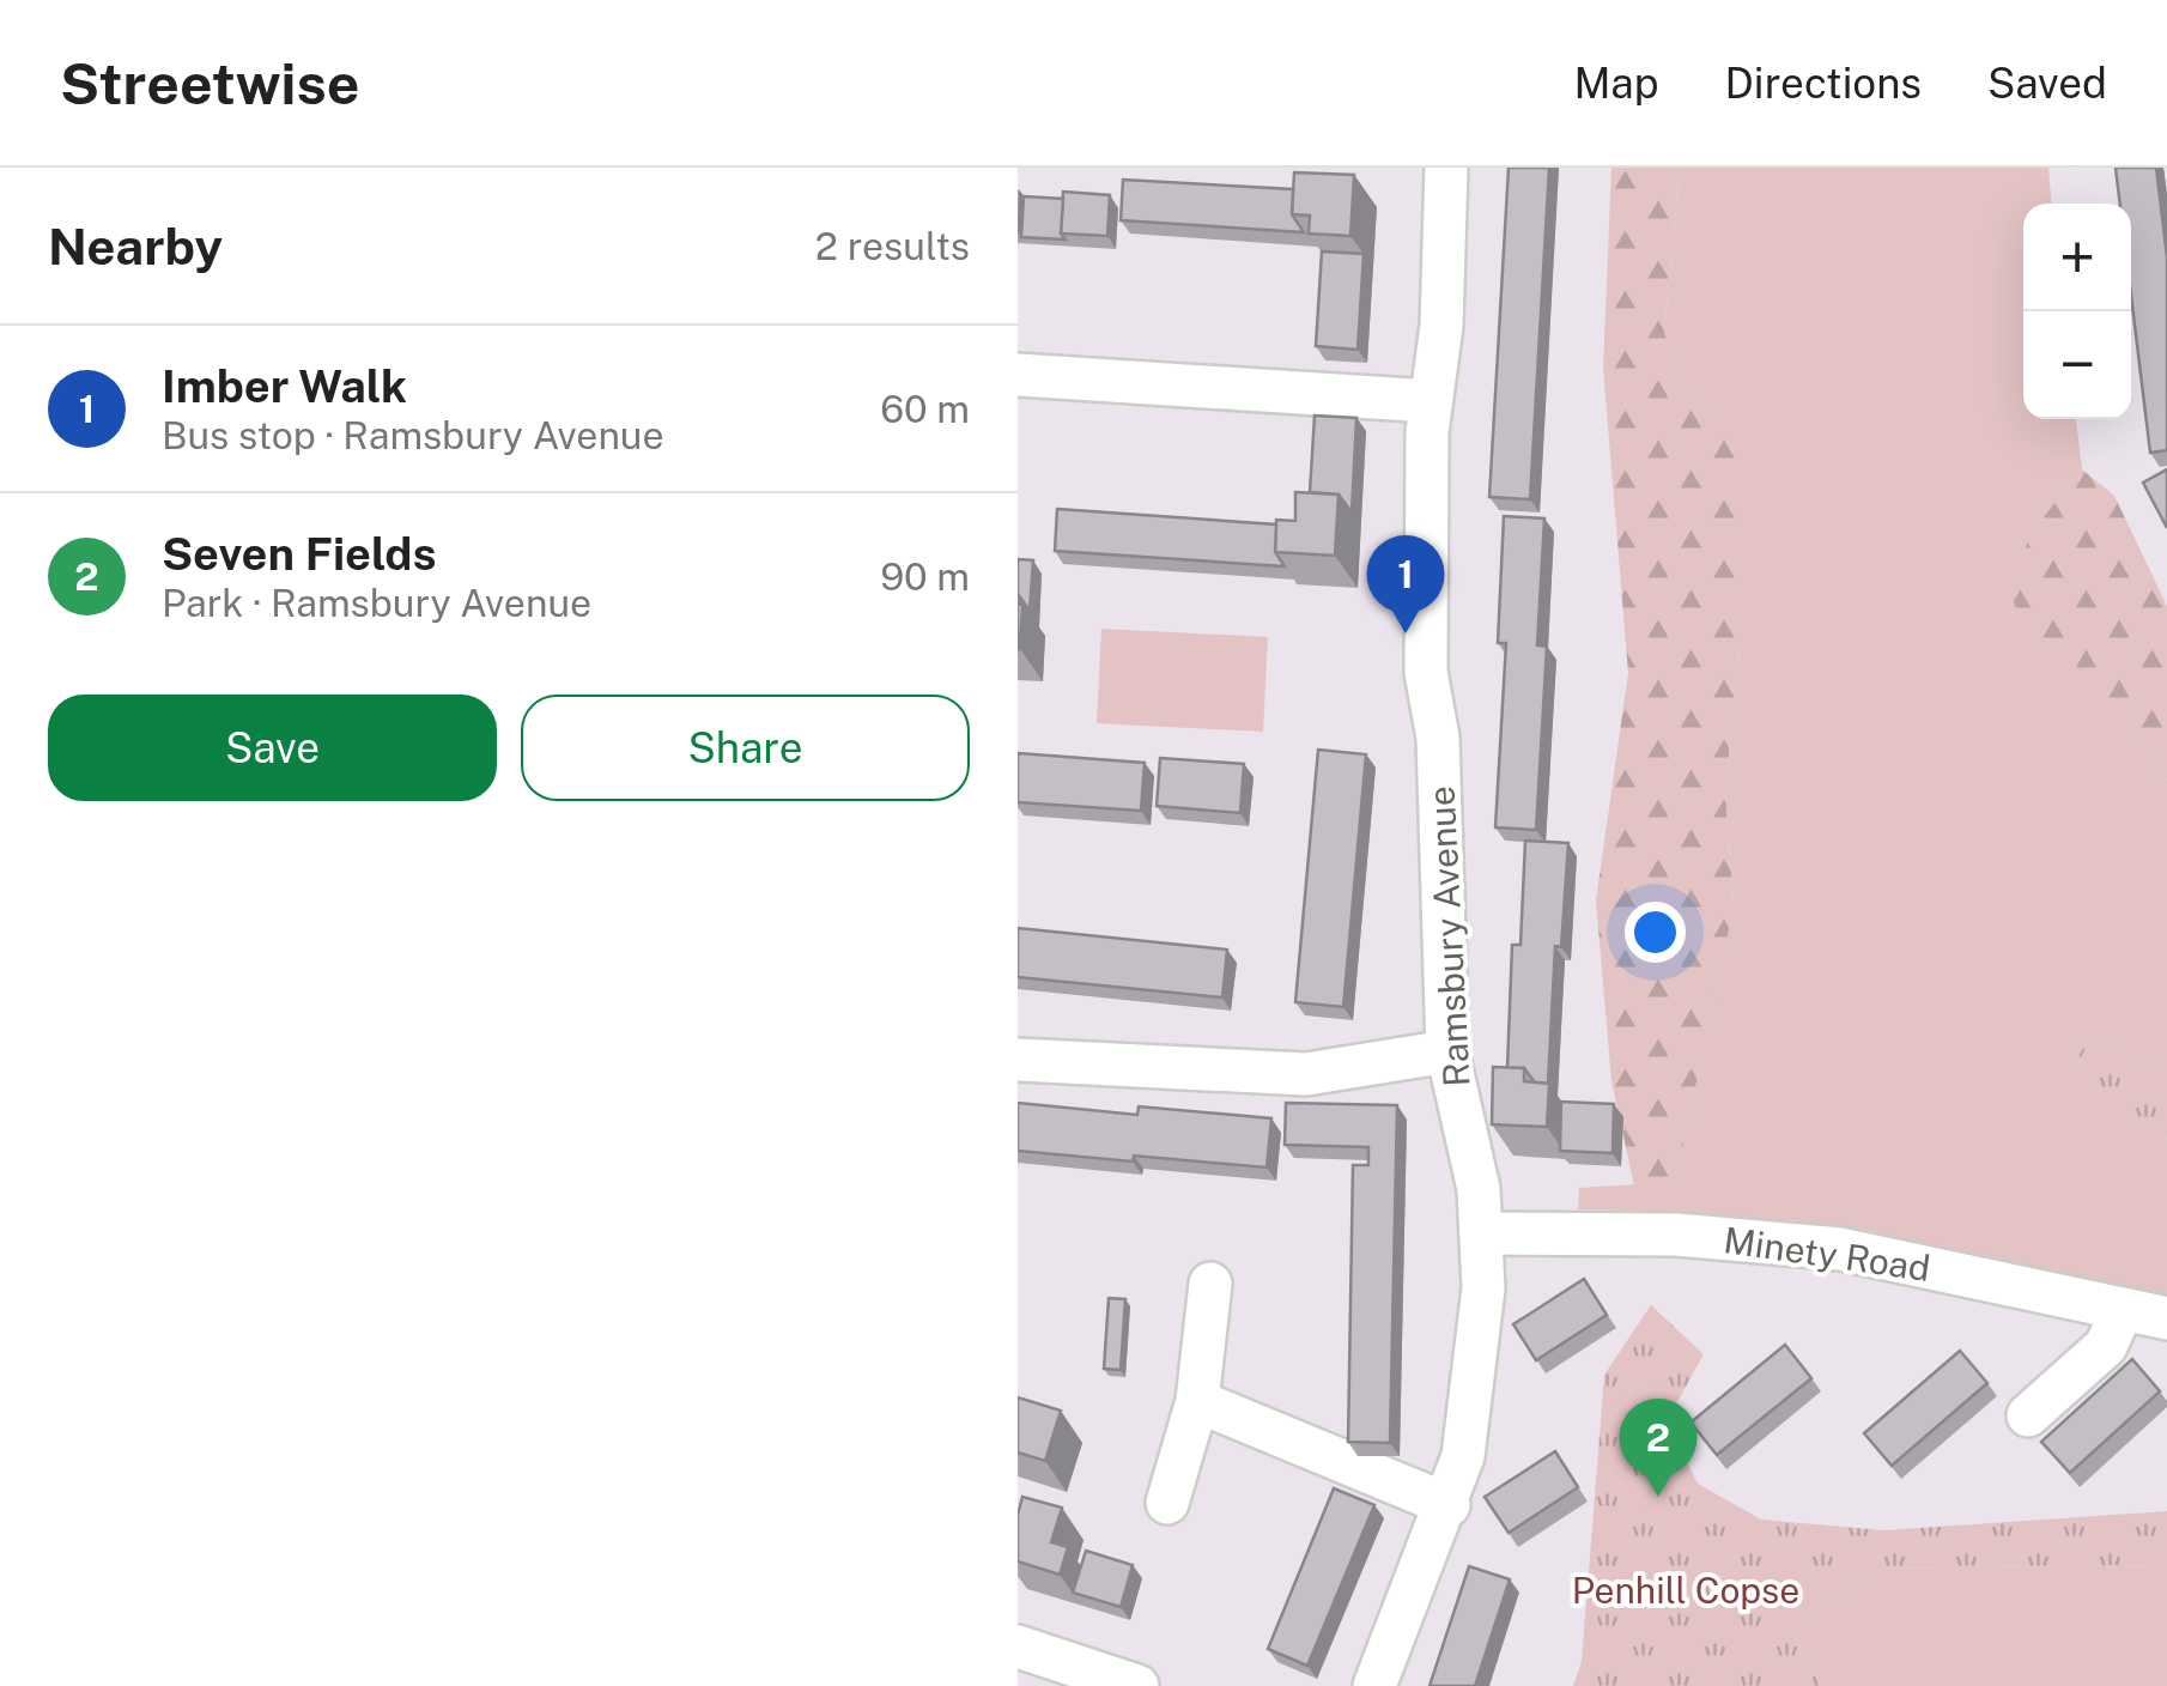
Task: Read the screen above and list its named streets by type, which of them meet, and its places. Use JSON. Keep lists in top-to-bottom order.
{
  "streets": {
    "street": ["Ramsbury Avenue", "Minety Road"]
  },
  "crossings": [
    ["Ramsbury Avenue", "Minety Road"]
  ],
  "parks": ["Penhill Copse"],
  "page": {
    "header": "Streetwise",
    "nav": ["Map", "Directions", "Saved"],
    "heading": ["Nearby", "2 results"],
    "map_buttons": ["+", "−"],
    "list": [
      {
        "mark": "1",
        "name": "Imber Walk",
        "note": "Bus stop · Ramsbury Avenue",
        "value": "60 m"
      },
      {
        "mark": "2",
        "name": "Seven Fields",
        "note": "Park · Ramsbury Avenue",
        "value": "90 m"
      }
    ],
    "pins": ["1", "2"],
    "buttons": ["Save", "Share"]
  }
}
